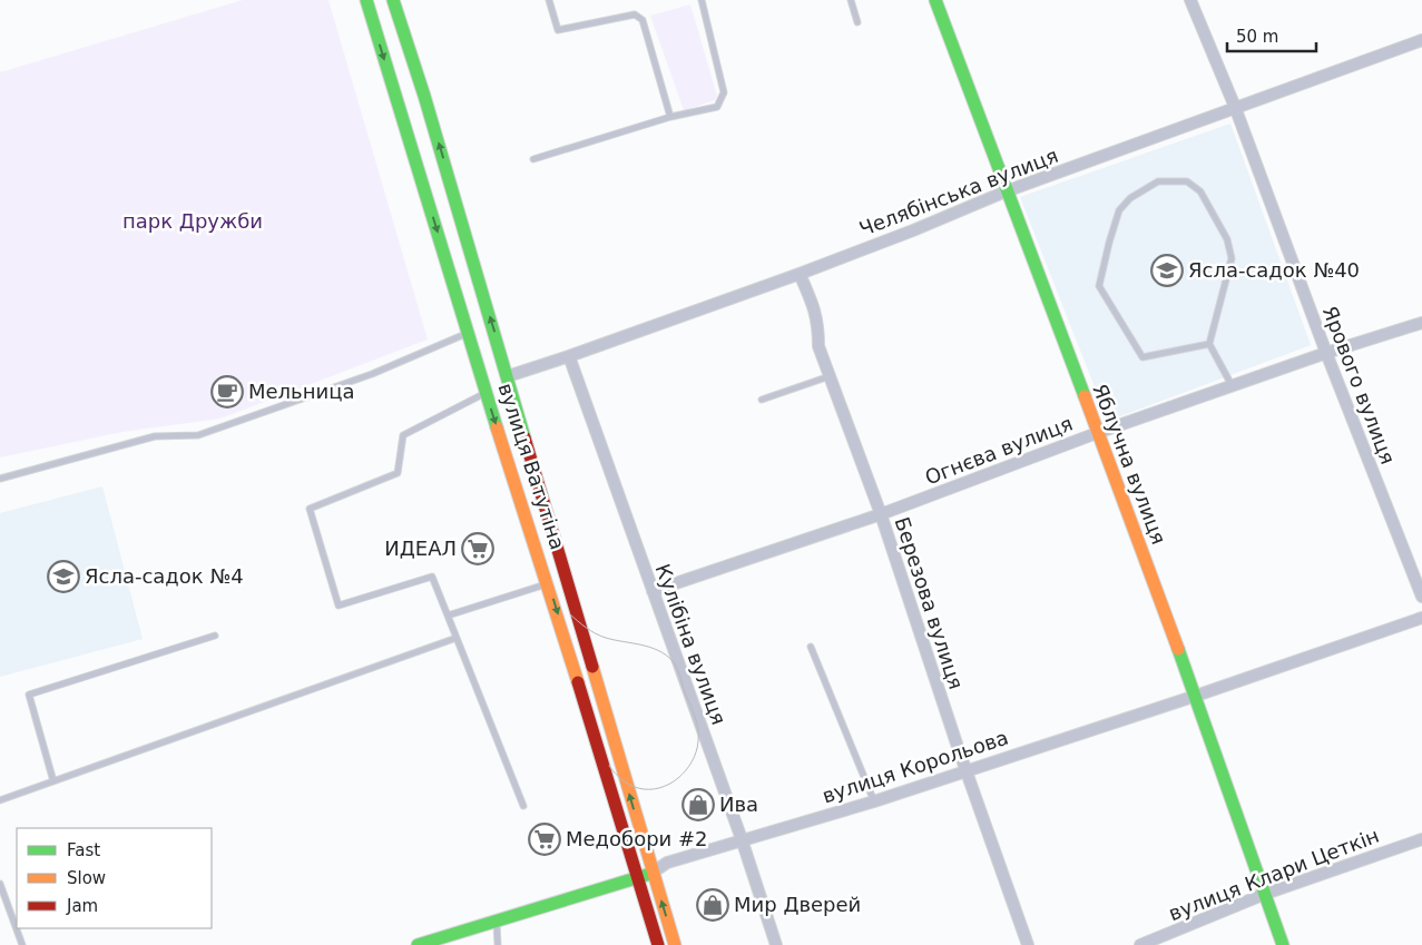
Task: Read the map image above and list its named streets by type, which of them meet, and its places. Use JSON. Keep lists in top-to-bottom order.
{
  "streets": {
    "main road": ["Яблучна вулиця", "вулиця Ватутіна", "вулиця Корольова"],
    "street": [
      "Челябінська вулиця",
      "Ярового вулиця",
      "Огнєва вулиця",
      "Березова вулиця",
      "Кулібіна вулиця",
      "вулиця Клари Цеткін"
    ]
  },
  "crossings": [
    ["Челябінська вулиця", "Ярового вулиця"],
    ["Челябінська вулиця", "Яблучна вулиця"],
    ["Челябінська вулиця", "вулиця Ватутіна"],
    ["Челябінська вулиця", "Березова вулиця"],
    ["Челябінська вулиця", "Кулібіна вулиця"],
    ["Ярового вулиця", "Огнєва вулиця"],
    ["Огнєва вулиця", "Яблучна вулиця"],
    ["Огнєва вулиця", "Березова вулиця"],
    ["Огнєва вулиця", "Кулібіна вулиця"],
    ["Яблучна вулиця", "вулиця Корольова"],
    ["Яблучна вулиця", "вулиця Клари Цеткін"],
    ["вулиця Ватутіна", "вулиця Корольова"],
    ["Березова вулиця", "вулиця Корольова"],
    ["Кулібіна вулиця", "вулиця Корольова"]
  ],
  "parks": ["парк Дружби"],
  "places": {
    "school or university": ["Ясла-садок №40", "Ясла-садок №4"],
    "cafe": ["Мельница"],
    "supermarket": ["ИДЕАЛ", "Медобори #2"],
    "shop": ["Ива", "Мир Дверей"]
  },
  "legend": ["Fast", "Slow", "Jam"],
  "scale_bar": "50 m"
}
